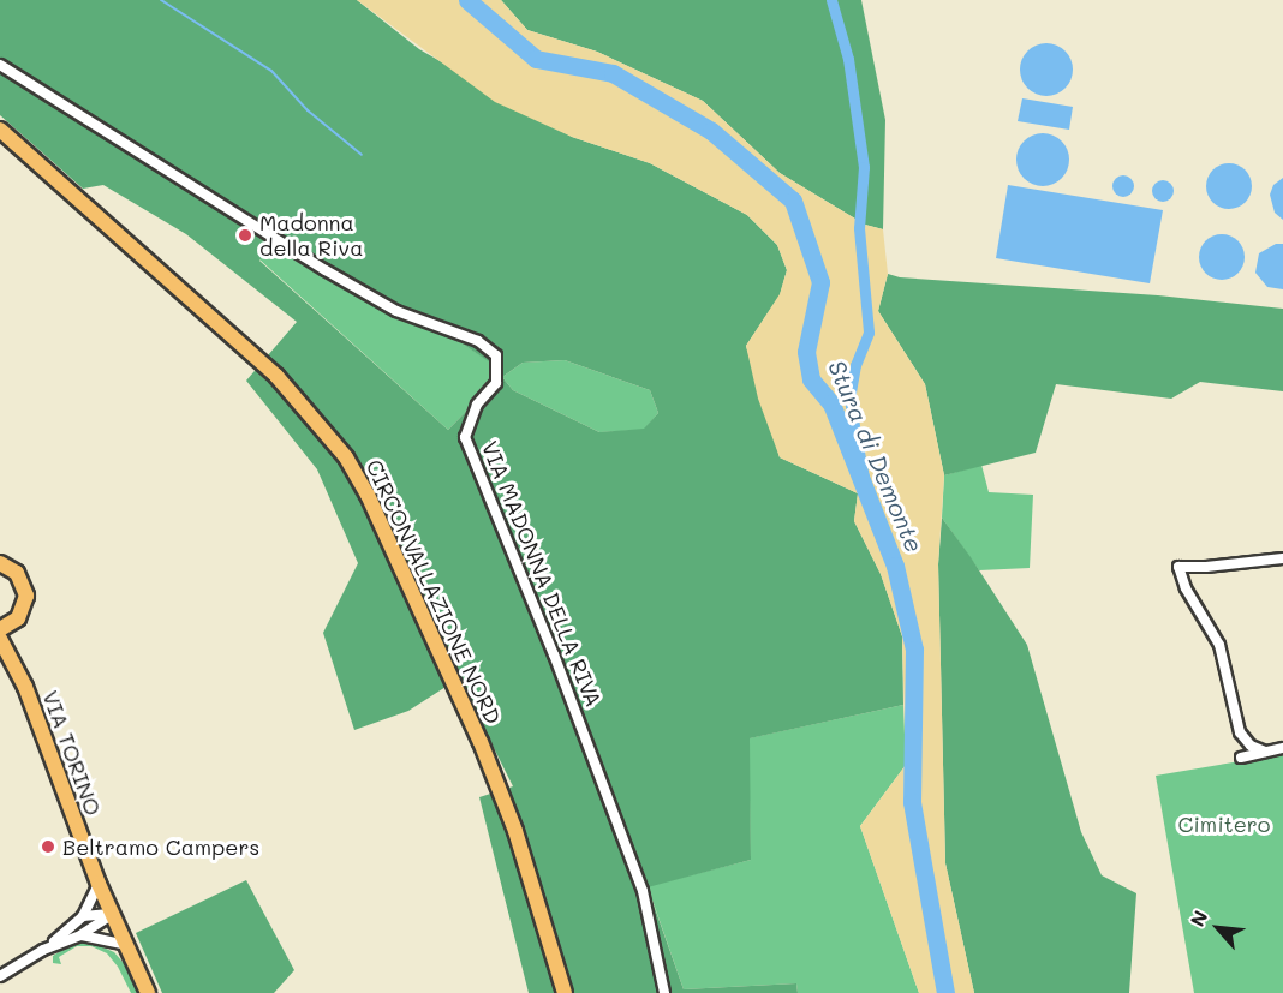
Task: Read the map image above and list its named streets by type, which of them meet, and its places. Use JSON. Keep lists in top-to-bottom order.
{
  "streets": {
    "main road": ["CIRCONVALLAZIONE NORD", "VIA TORINO"],
    "street": ["VIA MADONNA DELLA RIVA"]
  },
  "water": ["Stura di Demonte"],
  "parks": ["Cimitero"],
  "places": ["Madonna della Riva", "Beltramo Campers"],
  "north": "top left"
}
